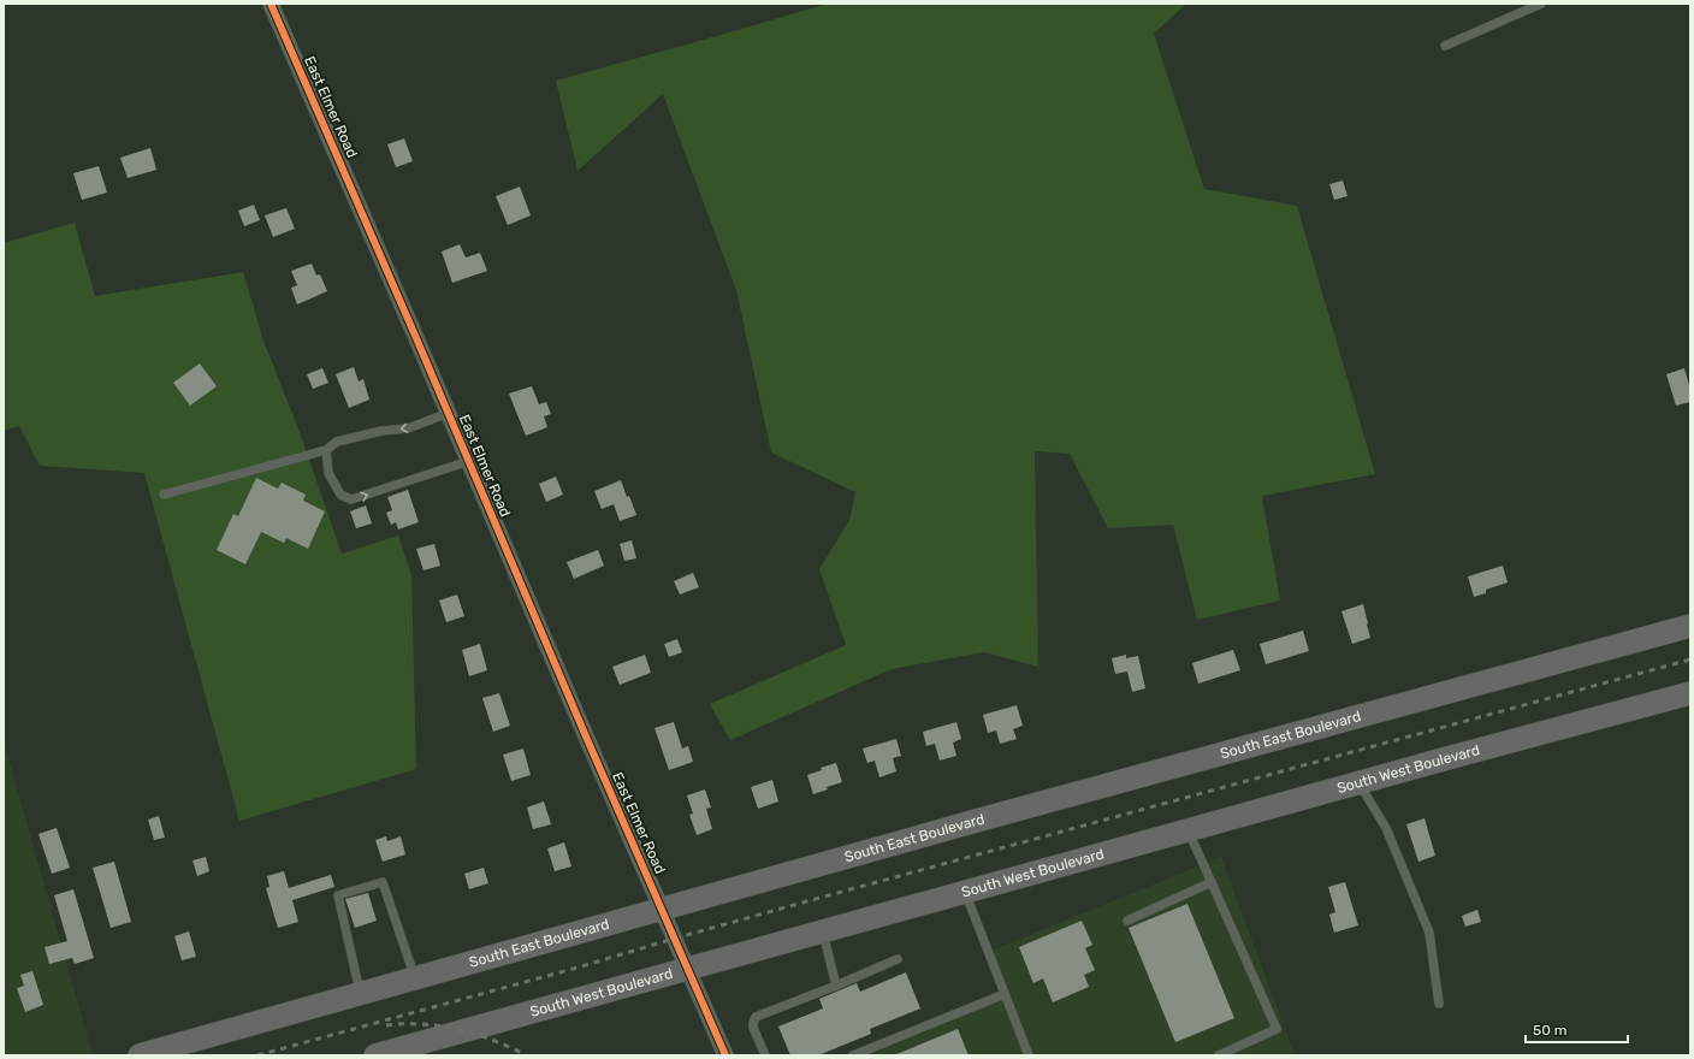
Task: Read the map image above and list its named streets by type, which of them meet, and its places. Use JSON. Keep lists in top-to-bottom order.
{
  "streets": {
    "main road": ["South East Boulevard", "South West Boulevard"],
    "street": ["East Elmer Road"]
  },
  "crossings": [
    ["East Elmer Road", "South East Boulevard"],
    ["East Elmer Road", "South West Boulevard"]
  ],
  "scale_bar": "50 m"
}
